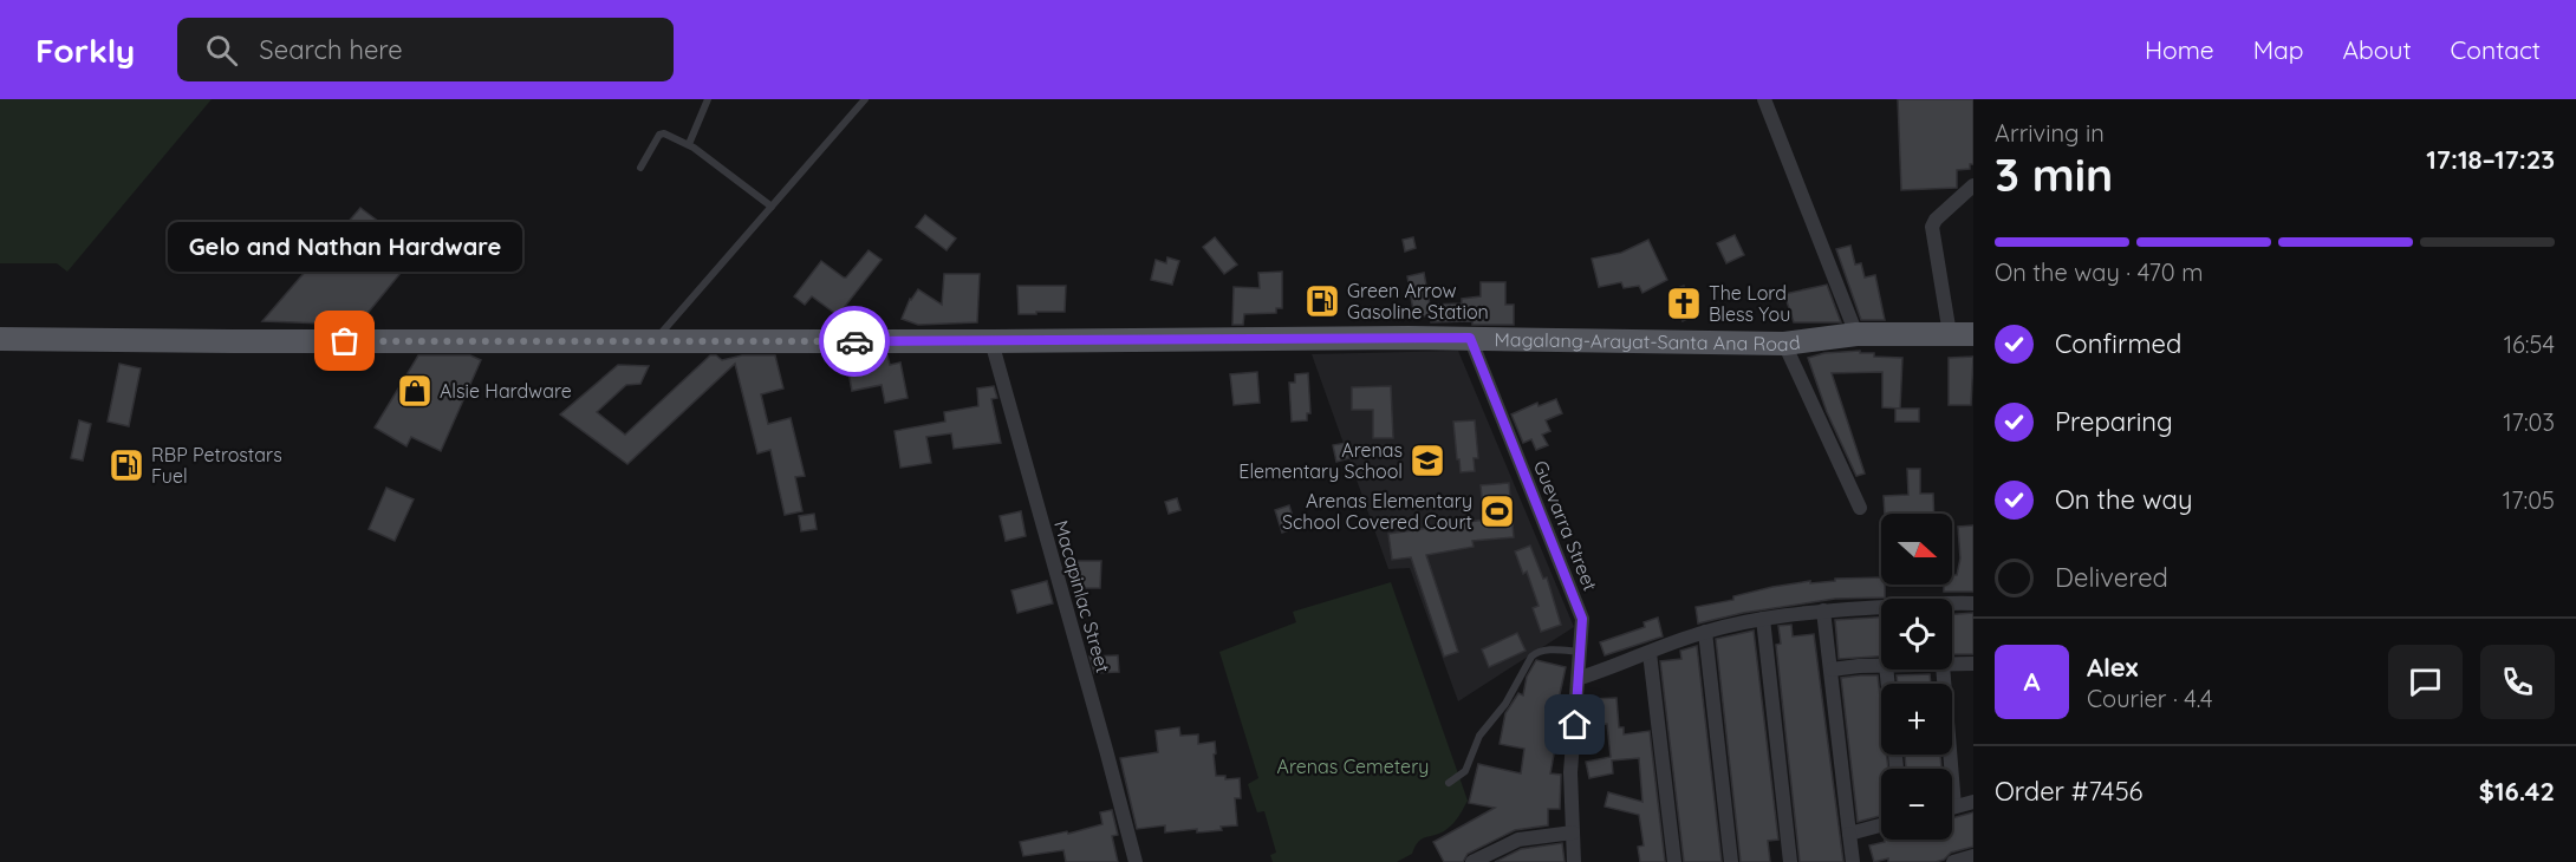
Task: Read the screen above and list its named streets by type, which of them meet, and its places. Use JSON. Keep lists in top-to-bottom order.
{
  "streets": {
    "main road": ["Magalang-Arayat-Santa Ana Road"],
    "street": ["Guevarra Street", "Macapinlac Street"]
  },
  "crossings": [
    ["Magalang-Arayat-Santa Ana Road", "Guevarra Street"],
    ["Magalang-Arayat-Santa Ana Road", "Macapinlac Street"]
  ],
  "parks": ["Arenas Cemetery"],
  "places": {
    "fuel station": ["Green Arrow Gasoline Station", "RBP Petrostars Fuel"],
    "church": ["The Lord Bless You"],
    "other": ["Gelo and Nathan Hardware"],
    "shop": ["Alsie Hardware"],
    "school or university": ["Arenas Elementary School"],
    "sports": ["Arenas Elementary School Covered Court"]
  },
  "north": "right",
  "page": {
    "header": "Forkly",
    "search": "Search here",
    "nav": [
      "Home",
      "Map",
      "About",
      "Contact"
    ],
    "heading": ["3 min", "Arriving in", "17:18–17:23"],
    "panel": [
      "Alex",
      "Courier · 4.4",
      "Order #7456",
      "$16.42"
    ],
    "bar": "On the way · 470 m",
    "bubble": "Gelo and Nathan Hardware",
    "list": [
      ["Confirmed", "16:54"],
      ["Preparing", "17:03"],
      ["On the way", "17:05"],
      "Delivered"
    ],
    "map_buttons": ["+", "−"],
    "round": "A"
  }
}
